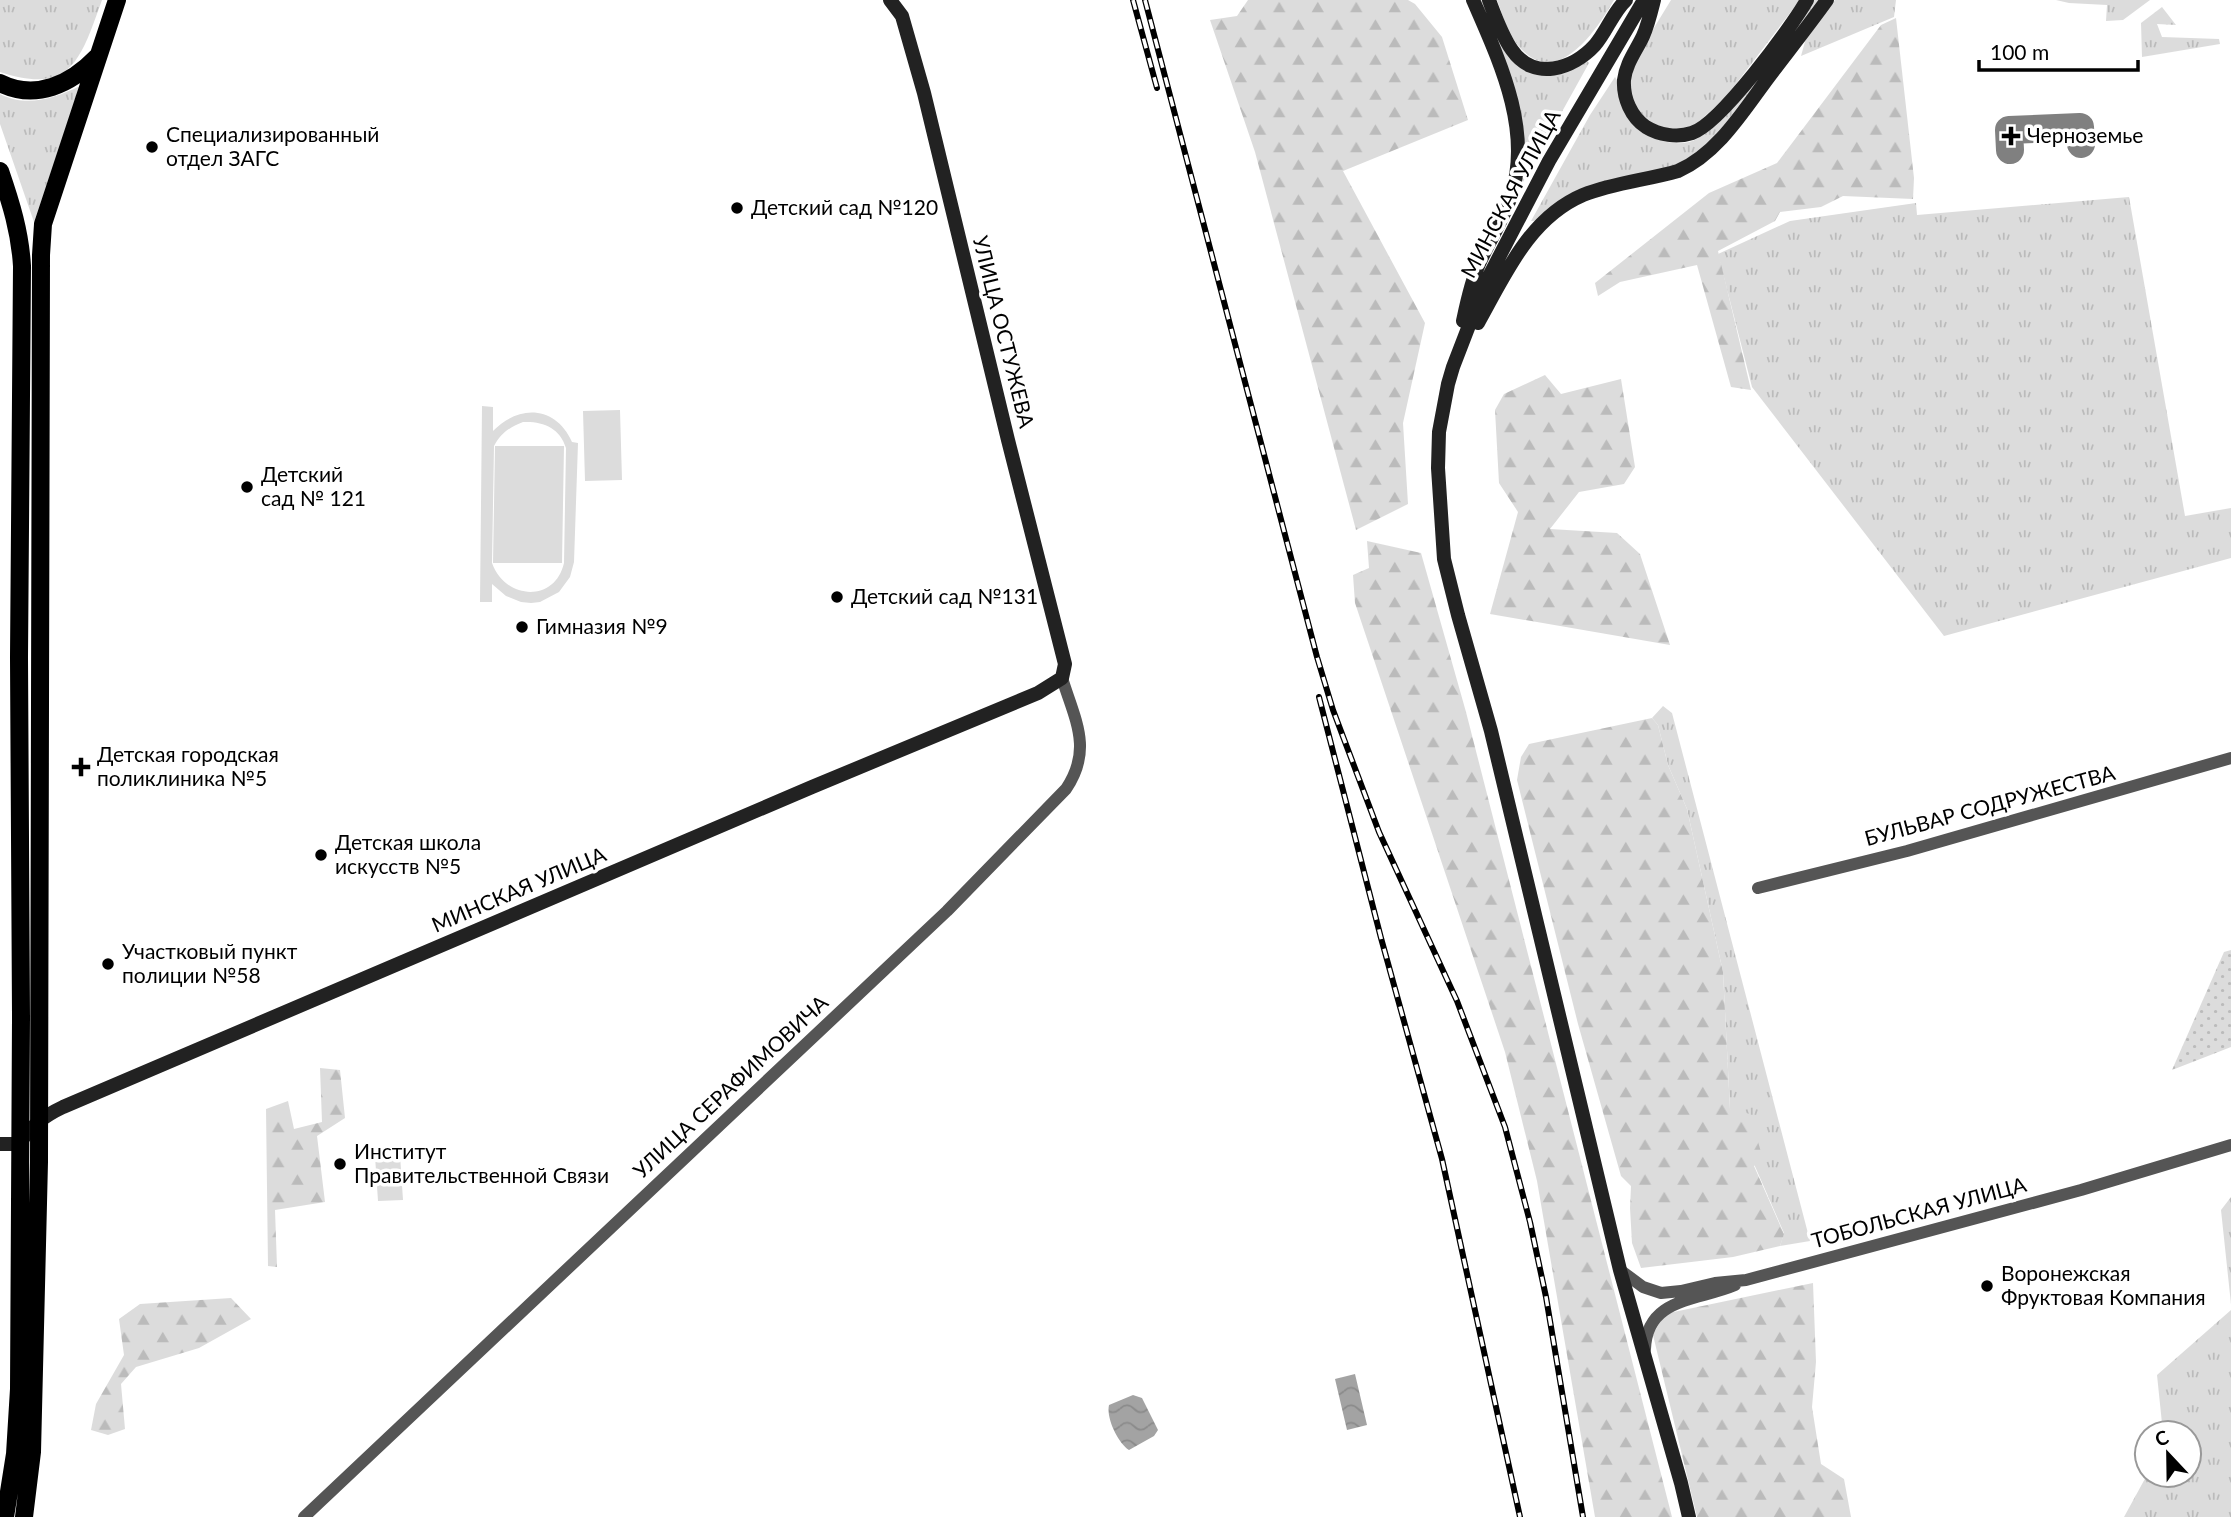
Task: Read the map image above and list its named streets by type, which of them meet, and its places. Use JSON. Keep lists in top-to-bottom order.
{
  "streets": {
    "street": [
      "МИНСКАЯ УЛИЦА",
      "УЛИЦА ОСТУЖЕВА",
      "БУЛЬВАР СОДРУЖЕСТВА",
      "УЛИЦА СЕРАФИМОВИЧА",
      "ТОБОЛЬСКАЯ УЛИЦА"
    ]
  },
  "crossings": [
    ["МИНСКАЯ УЛИЦА", "УЛИЦА ОСТУЖЕВА"],
    ["МИНСКАЯ УЛИЦА", "УЛИЦА СЕРАФИМОВИЧА"],
    ["МИНСКАЯ УЛИЦА", "ТОБОЛЬСКАЯ УЛИЦА"],
    ["УЛИЦА ОСТУЖЕВА", "УЛИЦА СЕРАФИМОВИЧА"]
  ],
  "places": {
    "health": ["Черноземье", "Детская городская поликлиника №5"],
    "other": [
      "Специализированный отдел ЗАГС",
      "Детский сад №120",
      "Детский сад № 121",
      "Детский сад №131",
      "Гимназия №9",
      "Детская школа искусств №5",
      "Участковый пункт полиции №58",
      "Институт Правительственной Связи",
      "Воронежская Фруктовая Компания"
    ]
  },
  "scale_bar": "100 m",
  "north": "top"
}
